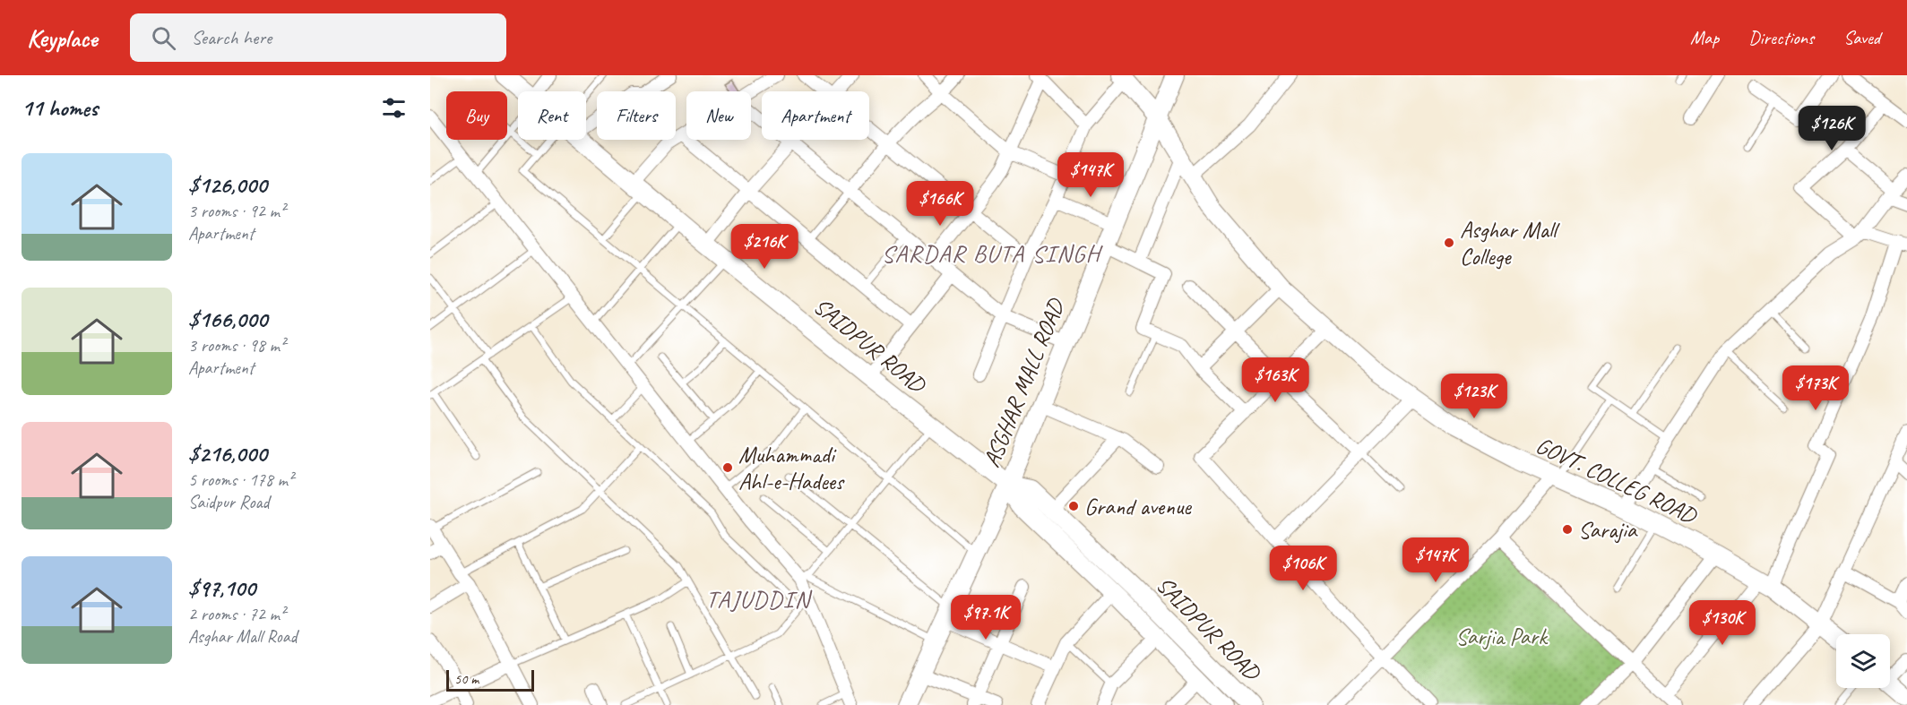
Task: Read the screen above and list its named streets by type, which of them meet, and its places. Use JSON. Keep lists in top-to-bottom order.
{
  "streets": {
    "street": ["SAIDPUR ROAD", "ASGHAR MALL ROAD", "GOVT. COLLEG ROAD"]
  },
  "crossings": [
    ["SAIDPUR ROAD", "ASGHAR MALL ROAD"],
    ["ASGHAR MALL ROAD", "GOVT. COLLEG ROAD"]
  ],
  "districts": ["SARDAR BUTA SINGH", "TAJUDDIN"],
  "parks": ["Sarjia Park"],
  "places": [
    "Asghar Mall College",
    "Muhammadi Ahl-e-Hadees",
    "Grand avenue",
    "Sarajia"
  ],
  "scale_bar": "50 m",
  "page": {
    "header": "Keyplace",
    "search": "Search here",
    "nav": ["Map", "Directions", "Saved"],
    "heading": "11 homes",
    "chip": [
      "Buy",
      "Rent",
      "Filters",
      "New",
      "Apartment"
    ],
    "price": [
      "$126K",
      "$147K",
      "$166K",
      "$216K",
      "$163K",
      "$173K",
      "$123K",
      "$147K",
      "$106K",
      "$97.1K",
      "$130K"
    ],
    "list": [
      {
        "name": "$126,000",
        "note": "3 rooms · 92 m² · Apartment"
      },
      {
        "name": "$166,000",
        "note": "3 rooms · 98 m² · Apartment"
      },
      {
        "name": "$216,000",
        "note": "5 rooms · 178 m² · Saidpur Road"
      },
      {
        "name": "$97,100",
        "note": "2 rooms · 72 m² · Asghar Mall Road"
      }
    ],
    "scale": "50 m"
  }
}
